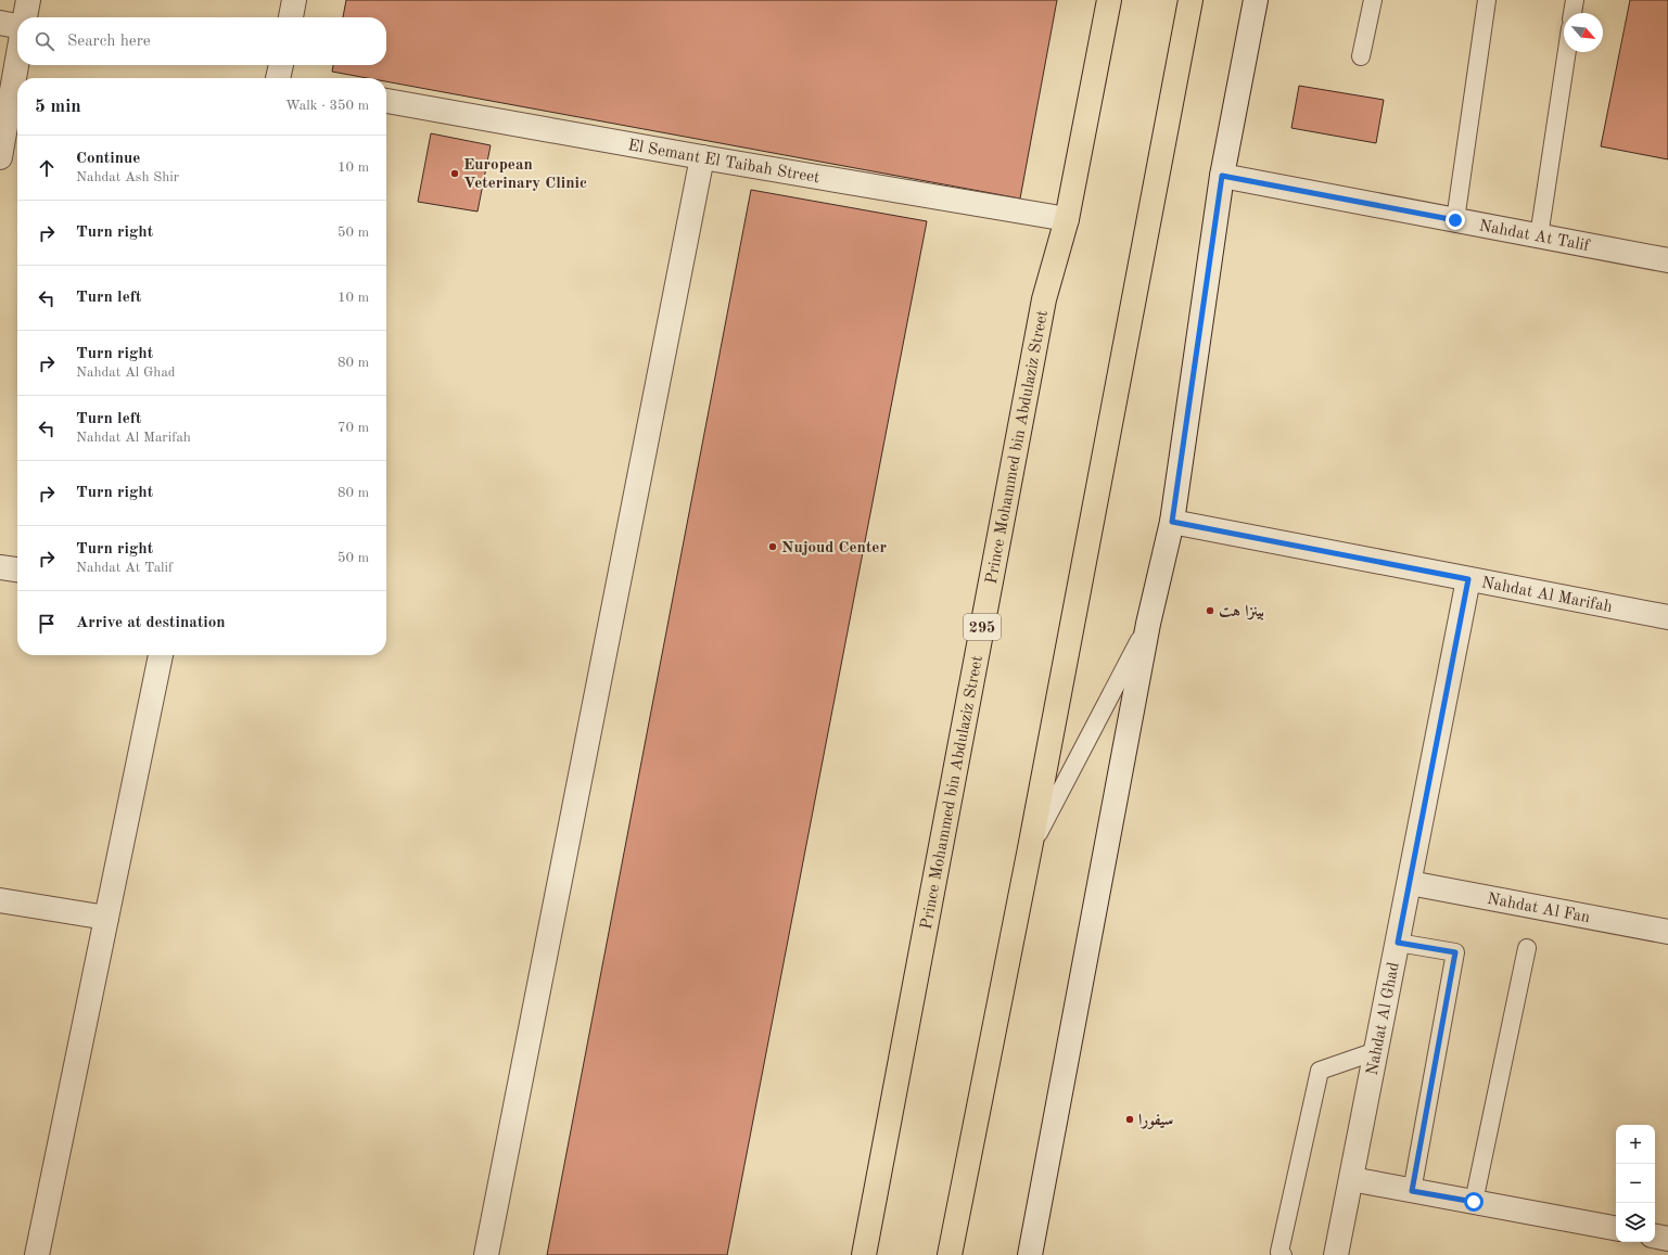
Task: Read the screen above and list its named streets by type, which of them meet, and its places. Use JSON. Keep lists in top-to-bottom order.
{
  "streets": {
    "main road": ["Prince Mohammed bin Abdulaziz Street", "295"],
    "street": [
      "El Semant El Taibah Street",
      "Nahdat At Talif",
      "Nahdat Al Marifah",
      "Nahdat Al Fan",
      "Nahdat Al Ghad"
    ]
  },
  "crossings": [
    ["El Semant El Taibah Street", "Prince Mohammed bin Abdulaziz Street"],
    ["Nahdat Al Marifah", "Nahdat Al Ghad"],
    ["Nahdat Al Fan", "Nahdat Al Ghad"]
  ],
  "places": [
    "European Veterinary Clinic",
    "Nujoud Center",
    "بينزا هت",
    "سيفورا"
  ],
  "north": "bottom right",
  "page": {
    "search": "Search here",
    "heading": ["5 min", "Walk · 350 m"],
    "list": [
      ["Continue", "Nahdat Ash Shir", "10 m"],
      ["Turn right", "50 m"],
      ["Turn left", "10 m"],
      ["Turn right", "Nahdat Al Ghad", "80 m"],
      ["Turn left", "Nahdat Al Marifah", "70 m"],
      ["Turn right", "80 m"],
      ["Turn right", "Nahdat At Talif", "50 m"],
      "Arrive at destination"
    ],
    "map_buttons": ["+", "−"]
  }
}
